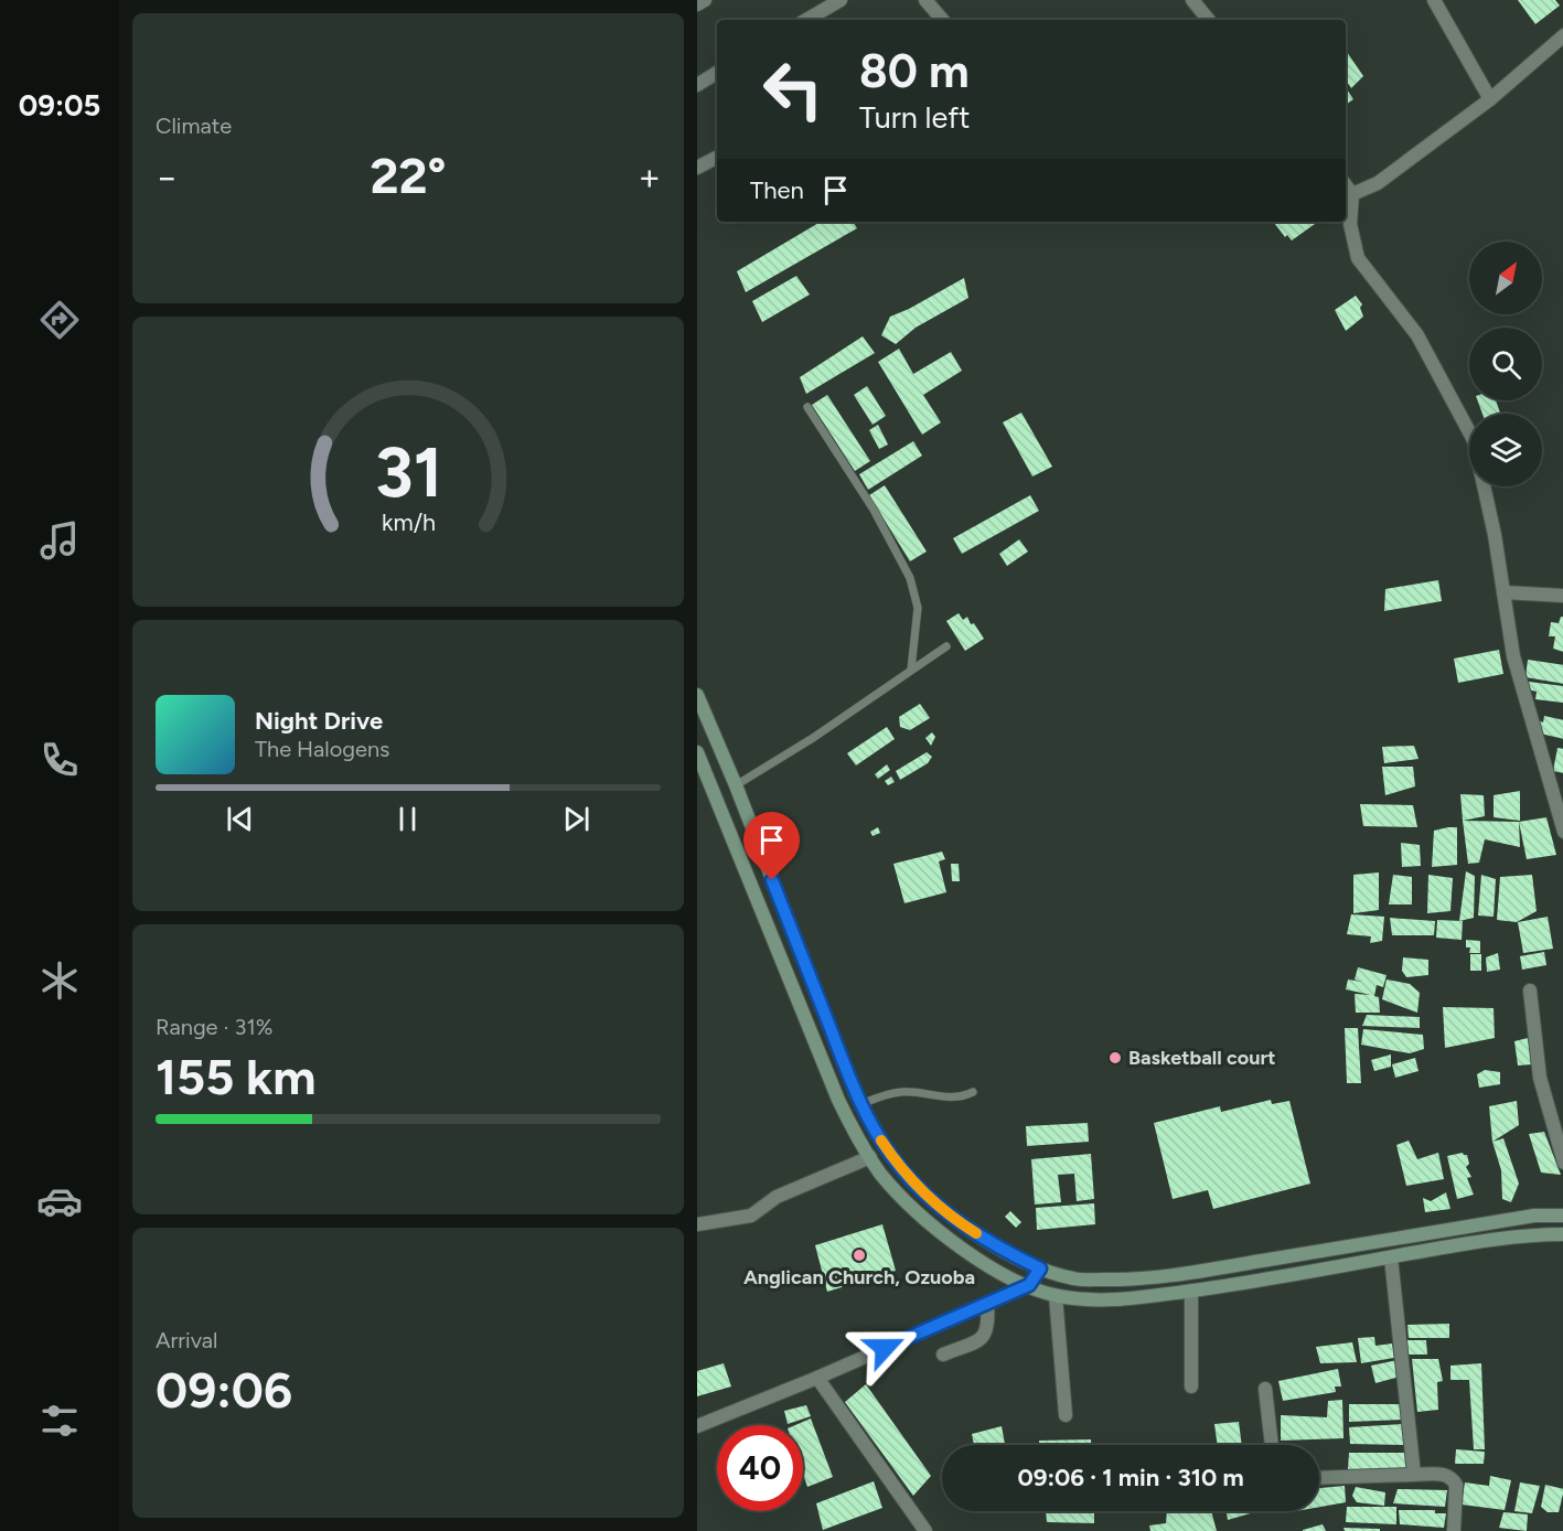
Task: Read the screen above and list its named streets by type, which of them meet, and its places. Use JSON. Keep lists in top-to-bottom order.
{
  "places": ["Basketball court", "Anglican Church, Ozuoba"],
  "north": "top right",
  "page": {
    "tabs": "09:05",
    "tile": [
      "Climate",
      ["Range · 31%", "155 km"],
      ["Arrival", "09:06"]
    ],
    "turn": ["80 m", "Turn left"],
    "heat": ["−", "22°", "+"],
    "then": "Then",
    "song": ["Night Drive", "The Halogens"],
    "limit": "40",
    "trip": "09:06 · 1 min · 310 m",
    "gauge": ["31", "km/h"]
  }
}
